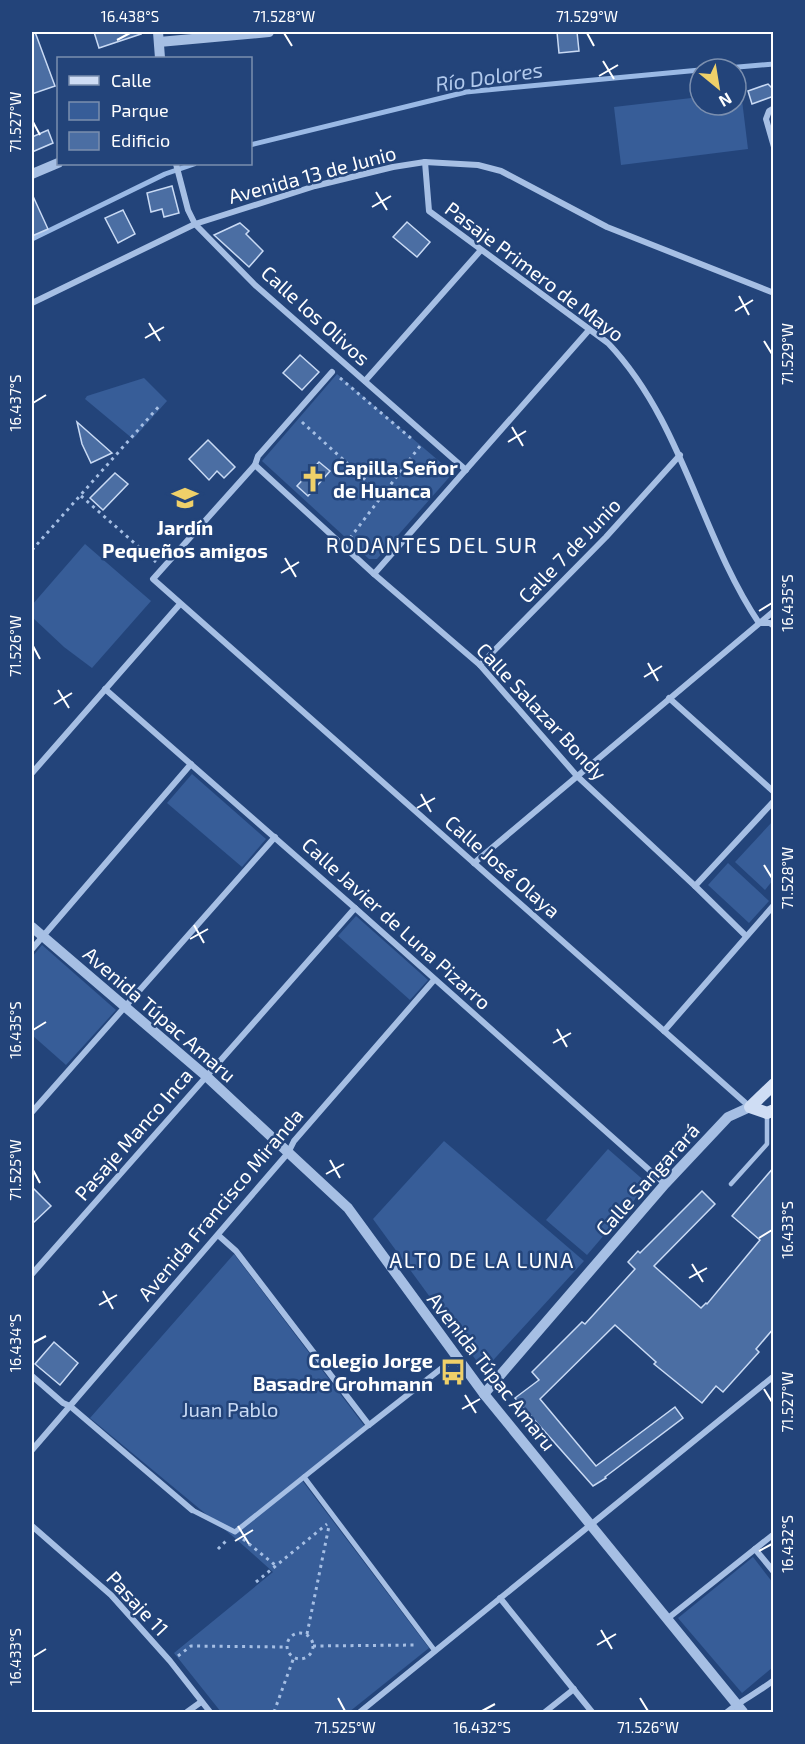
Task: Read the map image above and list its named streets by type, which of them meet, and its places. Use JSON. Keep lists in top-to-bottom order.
{
  "streets": {
    "street": [
      "Avenida 13 de Junio",
      "Pasaje Primero de Mayo",
      "Calle los Olivos",
      "Calle 7 de Junio",
      "Calle Salazar Bondy",
      "Calle José Olaya",
      "Calle Javier de Luna Pizarro",
      "Avenida Túpac Amaru",
      "Pasaje Manco Inca",
      "Calle Sangarará",
      "Avenida Francisco Miranda",
      "Pasaje 11"
    ]
  },
  "crossings": [
    ["Avenida 13 de Junio", "Pasaje Primero de Mayo"],
    ["Avenida 13 de Junio", "Calle los Olivos"],
    ["Pasaje Primero de Mayo", "Calle 7 de Junio"],
    ["Calle 7 de Junio", "Calle Salazar Bondy"],
    ["Calle José Olaya", "Calle Sangarará"],
    ["Calle Javier de Luna Pizarro", "Pasaje Manco Inca"],
    ["Calle Javier de Luna Pizarro", "Calle Sangarará"],
    ["Calle Javier de Luna Pizarro", "Avenida Francisco Miranda"],
    ["Avenida Túpac Amaru", "Pasaje Manco Inca"],
    ["Avenida Túpac Amaru", "Calle Sangarará"],
    ["Avenida Túpac Amaru", "Avenida Francisco Miranda"]
  ],
  "districts": ["RODANTES DEL SUR", "ALTO DE LA LUNA"],
  "water": ["Río Dolores"],
  "parks": ["Juan Pablo"],
  "places": {
    "church": ["Capilla Señor de Huanca"],
    "school or university": ["Jardín Pequeños amigos"],
    "bus stop": ["Colegio Jorge Basadre Grohmann"]
  },
  "legend": ["Calle", "Parque", "Edificio"],
  "north": "bottom right",
  "coordinates": [
    "16.438°S",
    "71.528°W",
    "71.529°W",
    "71.527°W",
    "16.437°S",
    "16.435°S",
    "71.526°W",
    "71.525°W",
    "16.433°S",
    "16.434°S",
    "16.432°S"
  ]
}
